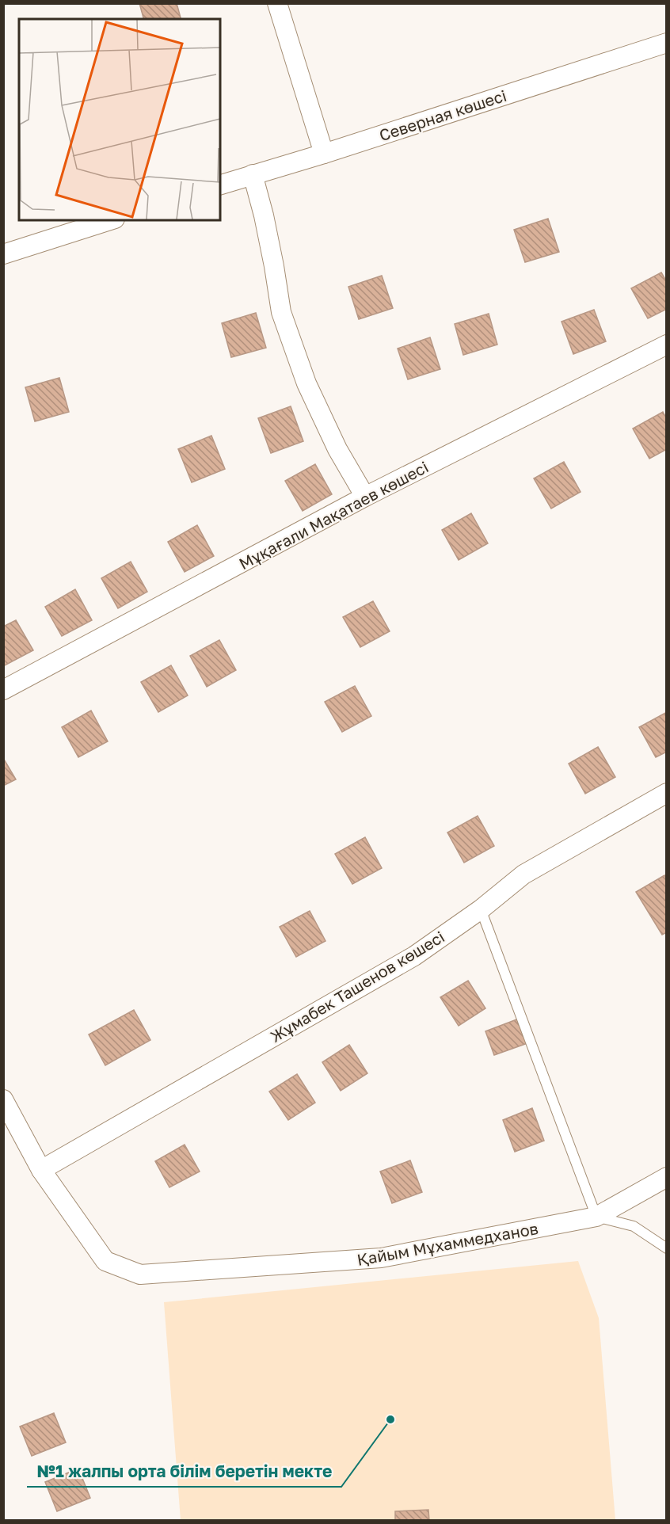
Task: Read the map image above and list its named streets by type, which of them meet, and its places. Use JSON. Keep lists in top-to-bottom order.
{
  "streets": {
    "street": [
      "Северная көшесі",
      "Мұқағали Мақатаев көшесі",
      "Жұмабек Ташенов көшесі",
      "Қайым Мұхаммедханов"
    ]
  },
  "crossings": [
    ["Жұмабек Ташенов көшесі", "Қайым Мұхаммедханов"]
  ],
  "places": ["№1 жалпы орта білім беретін мекте"]
}
